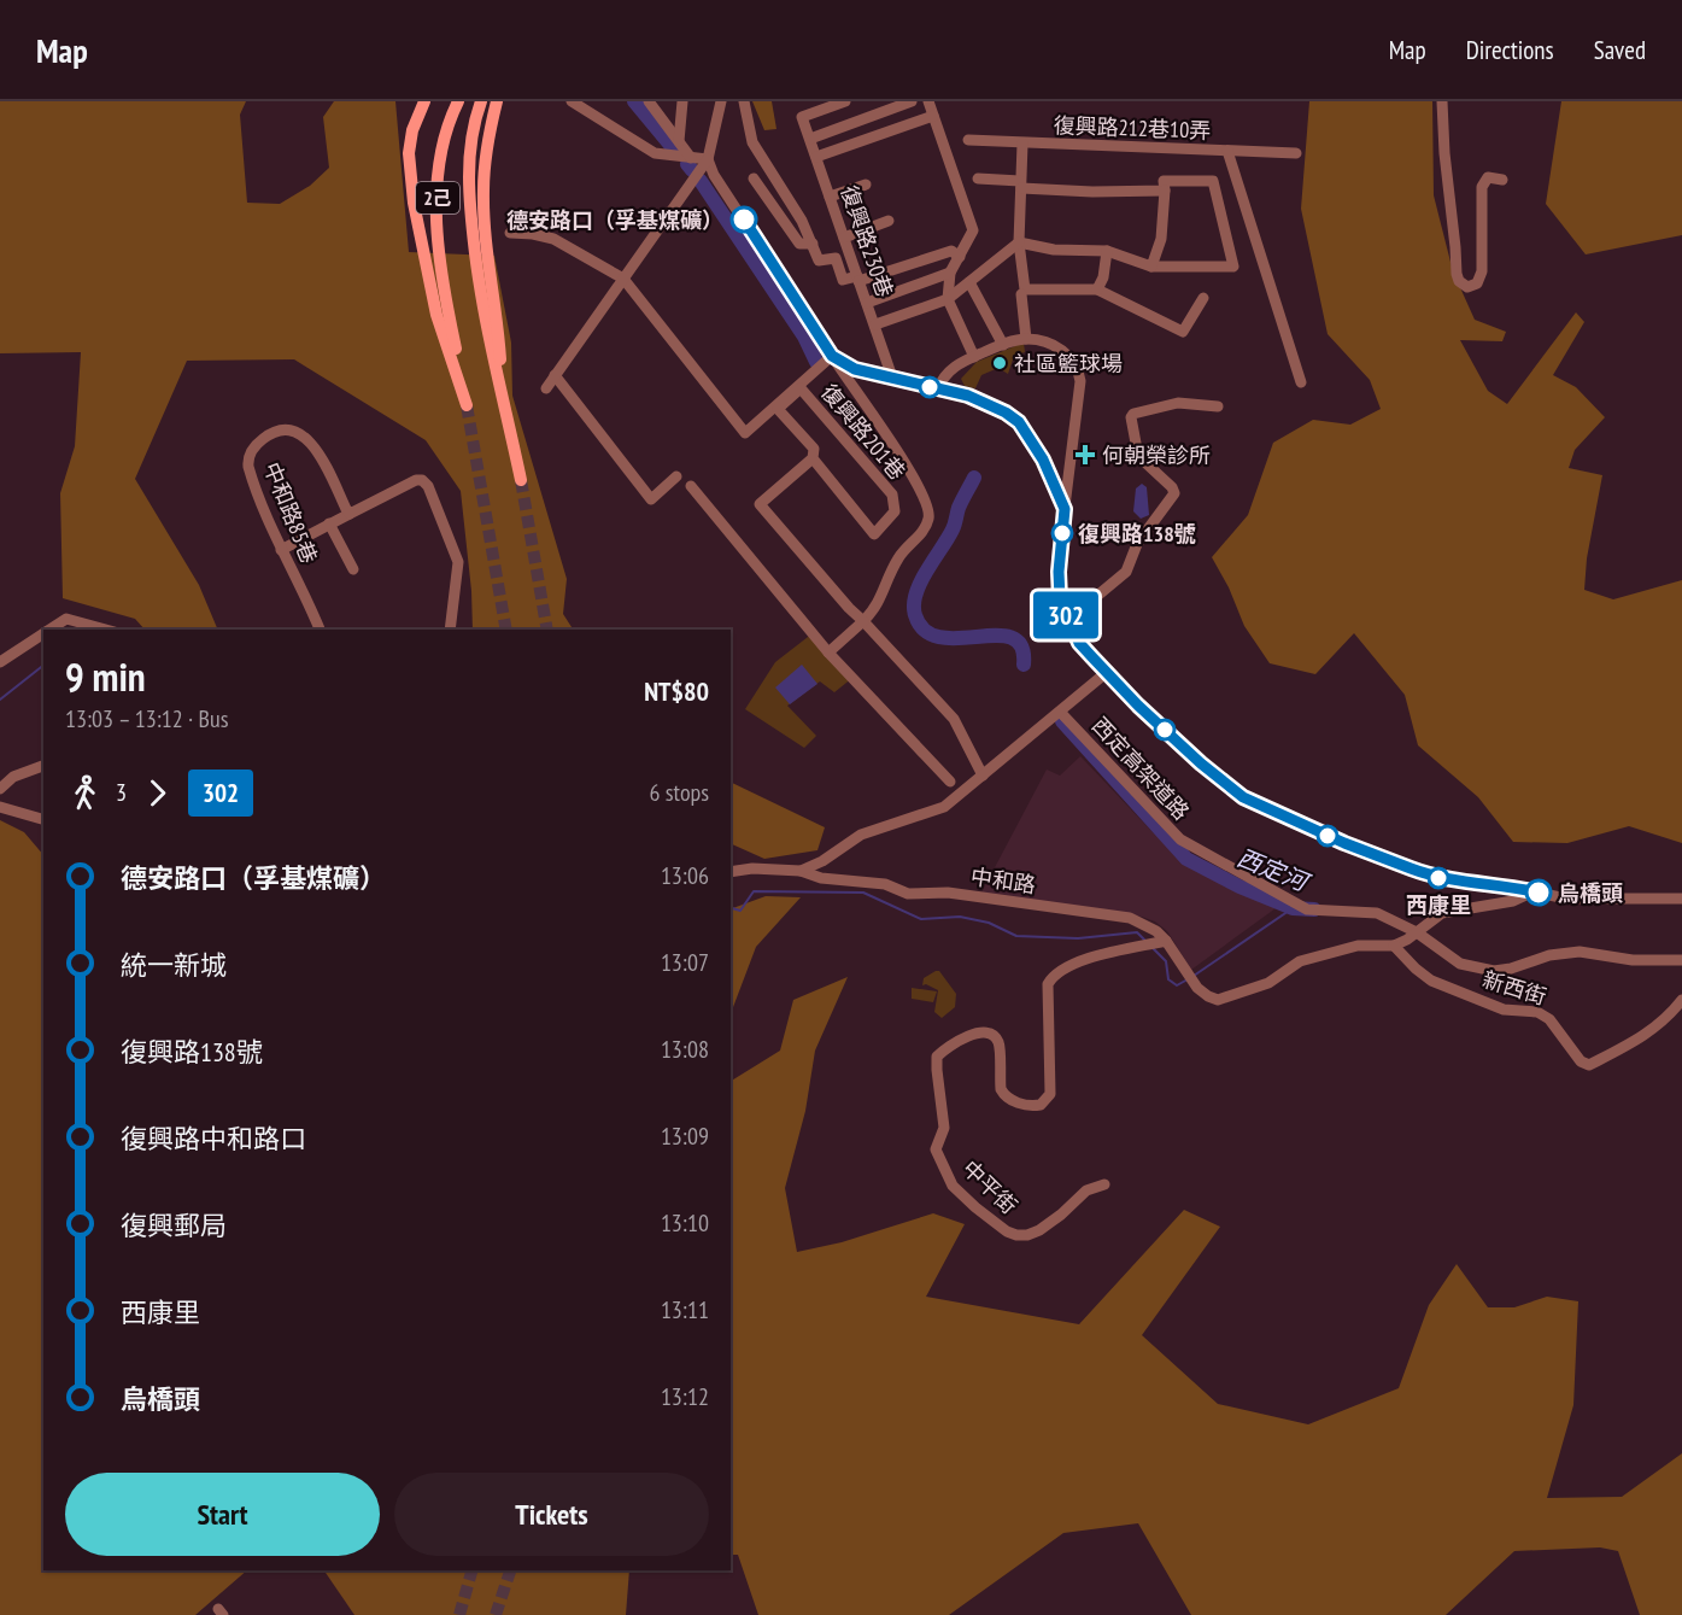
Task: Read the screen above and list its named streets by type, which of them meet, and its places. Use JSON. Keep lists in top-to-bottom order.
{
  "streets": {
    "main road": ["2己"],
    "street": [
      "復興路212巷10弄",
      "復興路230巷",
      "復興路201巷",
      "中和路85巷",
      "西定高架道路",
      "中和路",
      "新西街",
      "中平街"
    ]
  },
  "crossings": [
    ["西定高架道路", "中和路"],
    ["中和路", "新西街"],
    ["中和路", "中平街"]
  ],
  "water": ["西定河"],
  "places": {
    "other": [
      "德安路口（孚基煤礦）",
      "社區籃球場",
      "復興路138號",
      "西康里",
      "烏橋頭"
    ],
    "health": ["何朝榮診所"]
  },
  "lines": ["bus line 302"],
  "page": {
    "header": "Map",
    "nav": ["Map", "Directions", "Saved"],
    "on_map": "302",
    "heading": ["9 min", "13:03 – 13:12 · Bus", "NT$80"],
    "legs": ["3", "302", "6 stops"],
    "list": [
      {
        "name": "德安路口（孚基煤礦）",
        "value": "13:06"
      },
      {
        "name": "統一新城",
        "value": "13:07"
      },
      {
        "name": "復興路138號",
        "value": "13:08"
      },
      {
        "name": "復興路中和路口",
        "value": "13:09"
      },
      {
        "name": "復興郵局",
        "value": "13:10"
      },
      {
        "name": "西康里",
        "value": "13:11"
      },
      {
        "name": "烏橋頭",
        "value": "13:12"
      }
    ],
    "buttons": ["Start", "Tickets"]
  }
}
